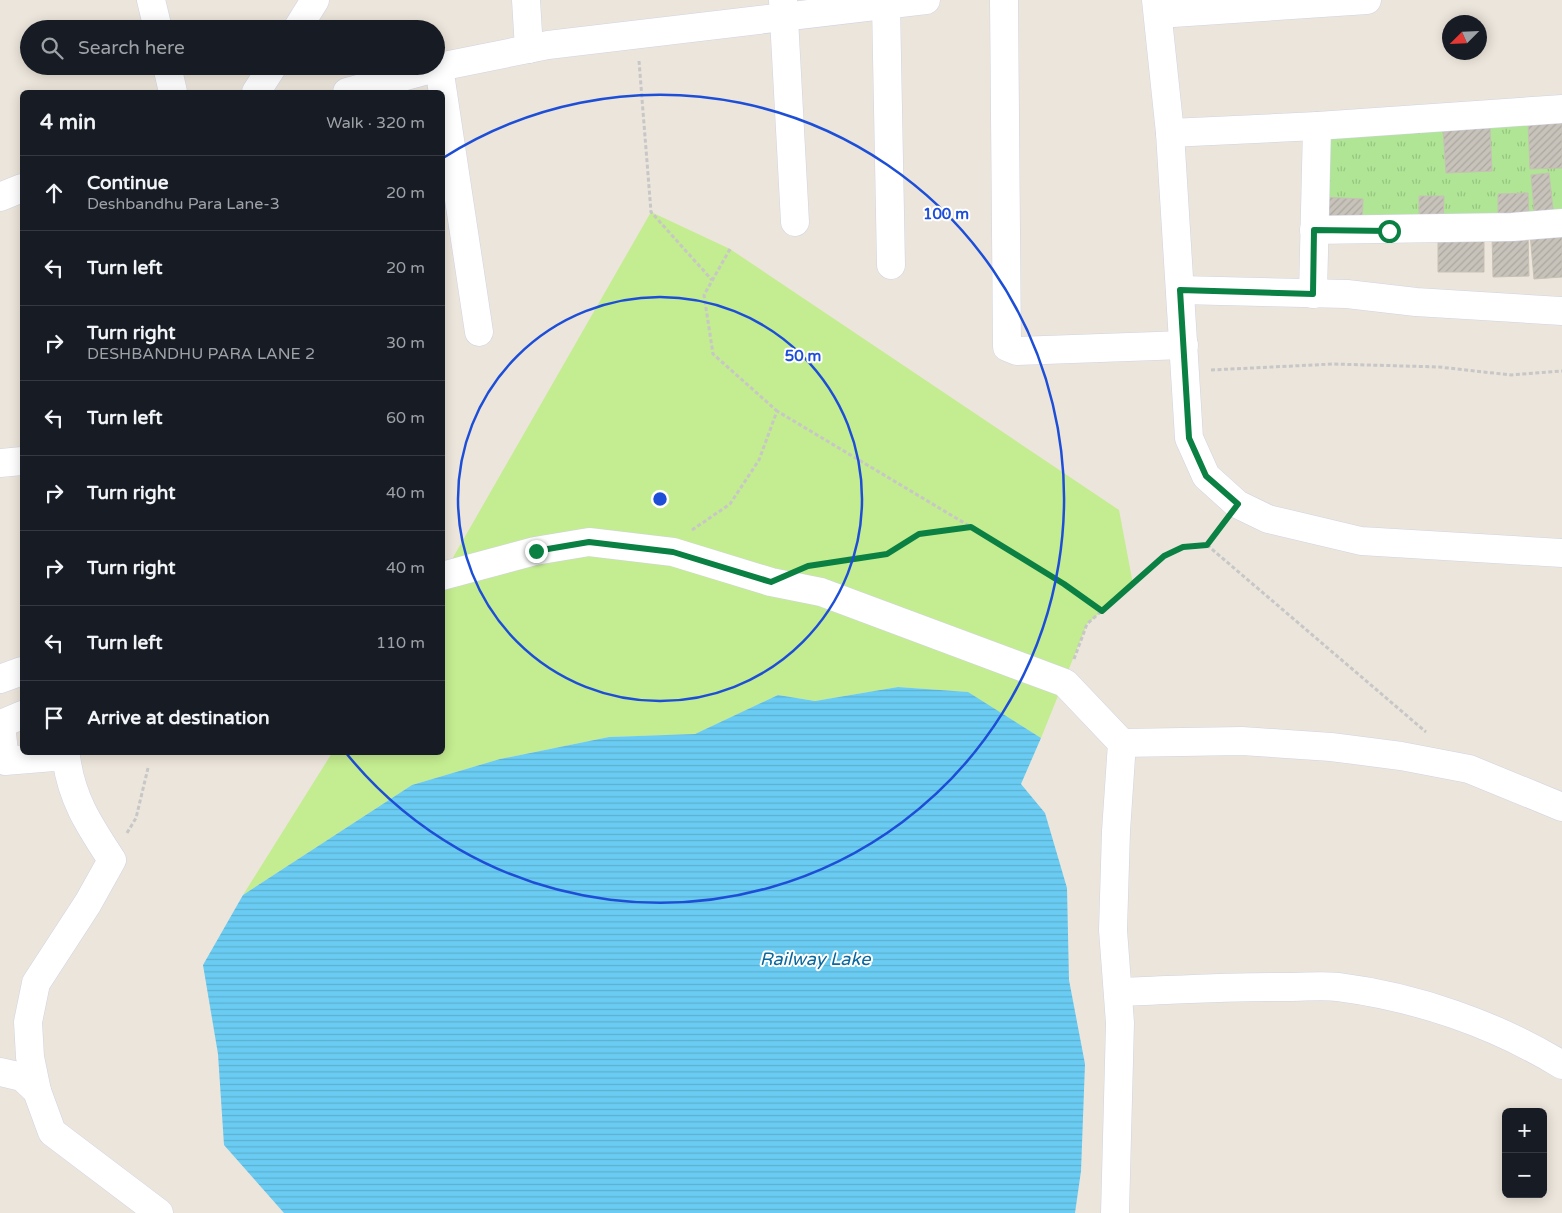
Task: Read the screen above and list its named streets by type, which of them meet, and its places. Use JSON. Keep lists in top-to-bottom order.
{
  "water": ["Railway Lake"],
  "north": "bottom left",
  "page": {
    "search": "Search here",
    "heading": ["4 min", "Walk · 320 m"],
    "list": [
      ["Continue", "Deshbandhu Para Lane-3", "20 m"],
      ["Turn left", "20 m"],
      ["Turn right", "DESHBANDHU PARA LANE 2", "30 m"],
      ["Turn left", "60 m"],
      ["Turn right", "40 m"],
      ["Turn right", "40 m"],
      ["Turn left", "110 m"],
      "Arrive at destination"
    ],
    "map_buttons": ["+", "−"]
  },
  "rings": ["100 m", "50 m"]
}
